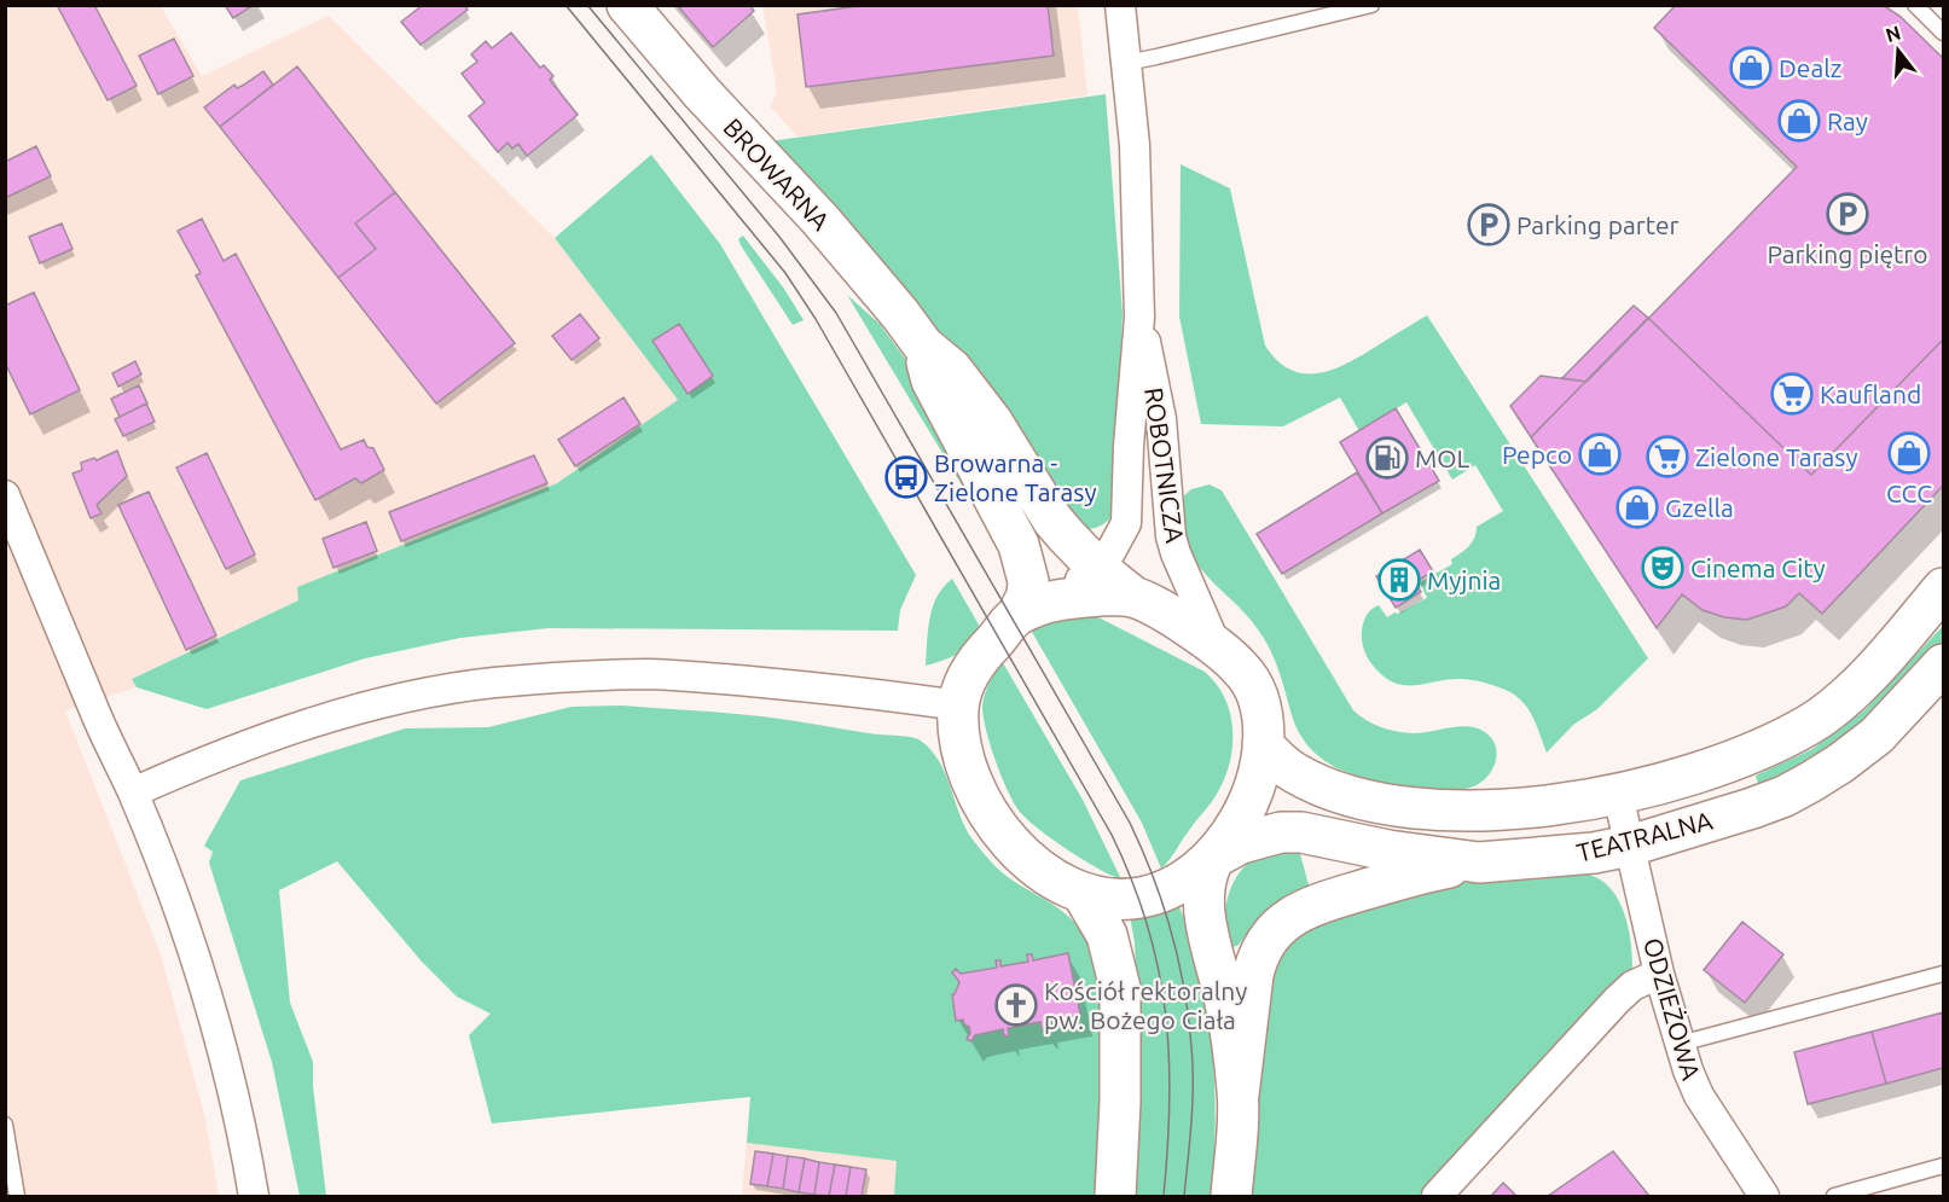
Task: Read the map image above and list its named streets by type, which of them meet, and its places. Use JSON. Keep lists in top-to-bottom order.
{
  "streets": {
    "main road": ["BROWARNA", "TEATRALNA"],
    "street": ["ROBOTNICZA", "ODZIEŻOWA"]
  },
  "crossings": [
    ["BROWARNA", "ROBOTNICZA"],
    ["BROWARNA", "TEATRALNA"],
    ["TEATRALNA", "ODZIEŻOWA"]
  ],
  "places": {
    "shop": [
      "Dealz",
      "Ray",
      "CCC",
      "Pepco",
      "Gzella"
    ],
    "parking": ["Parking piętro", "Parking parter"],
    "supermarket": ["Kaufland", "Zielone Tarasy"],
    "fuel station": ["MOL"],
    "bus stop": ["Browarna - Zielone Tarasy"],
    "theatre": ["Cinema City"],
    "building": ["Myjnia"],
    "church": ["Kościół rektoralny pw. Bożego Ciała"]
  },
  "north": "top"
}
